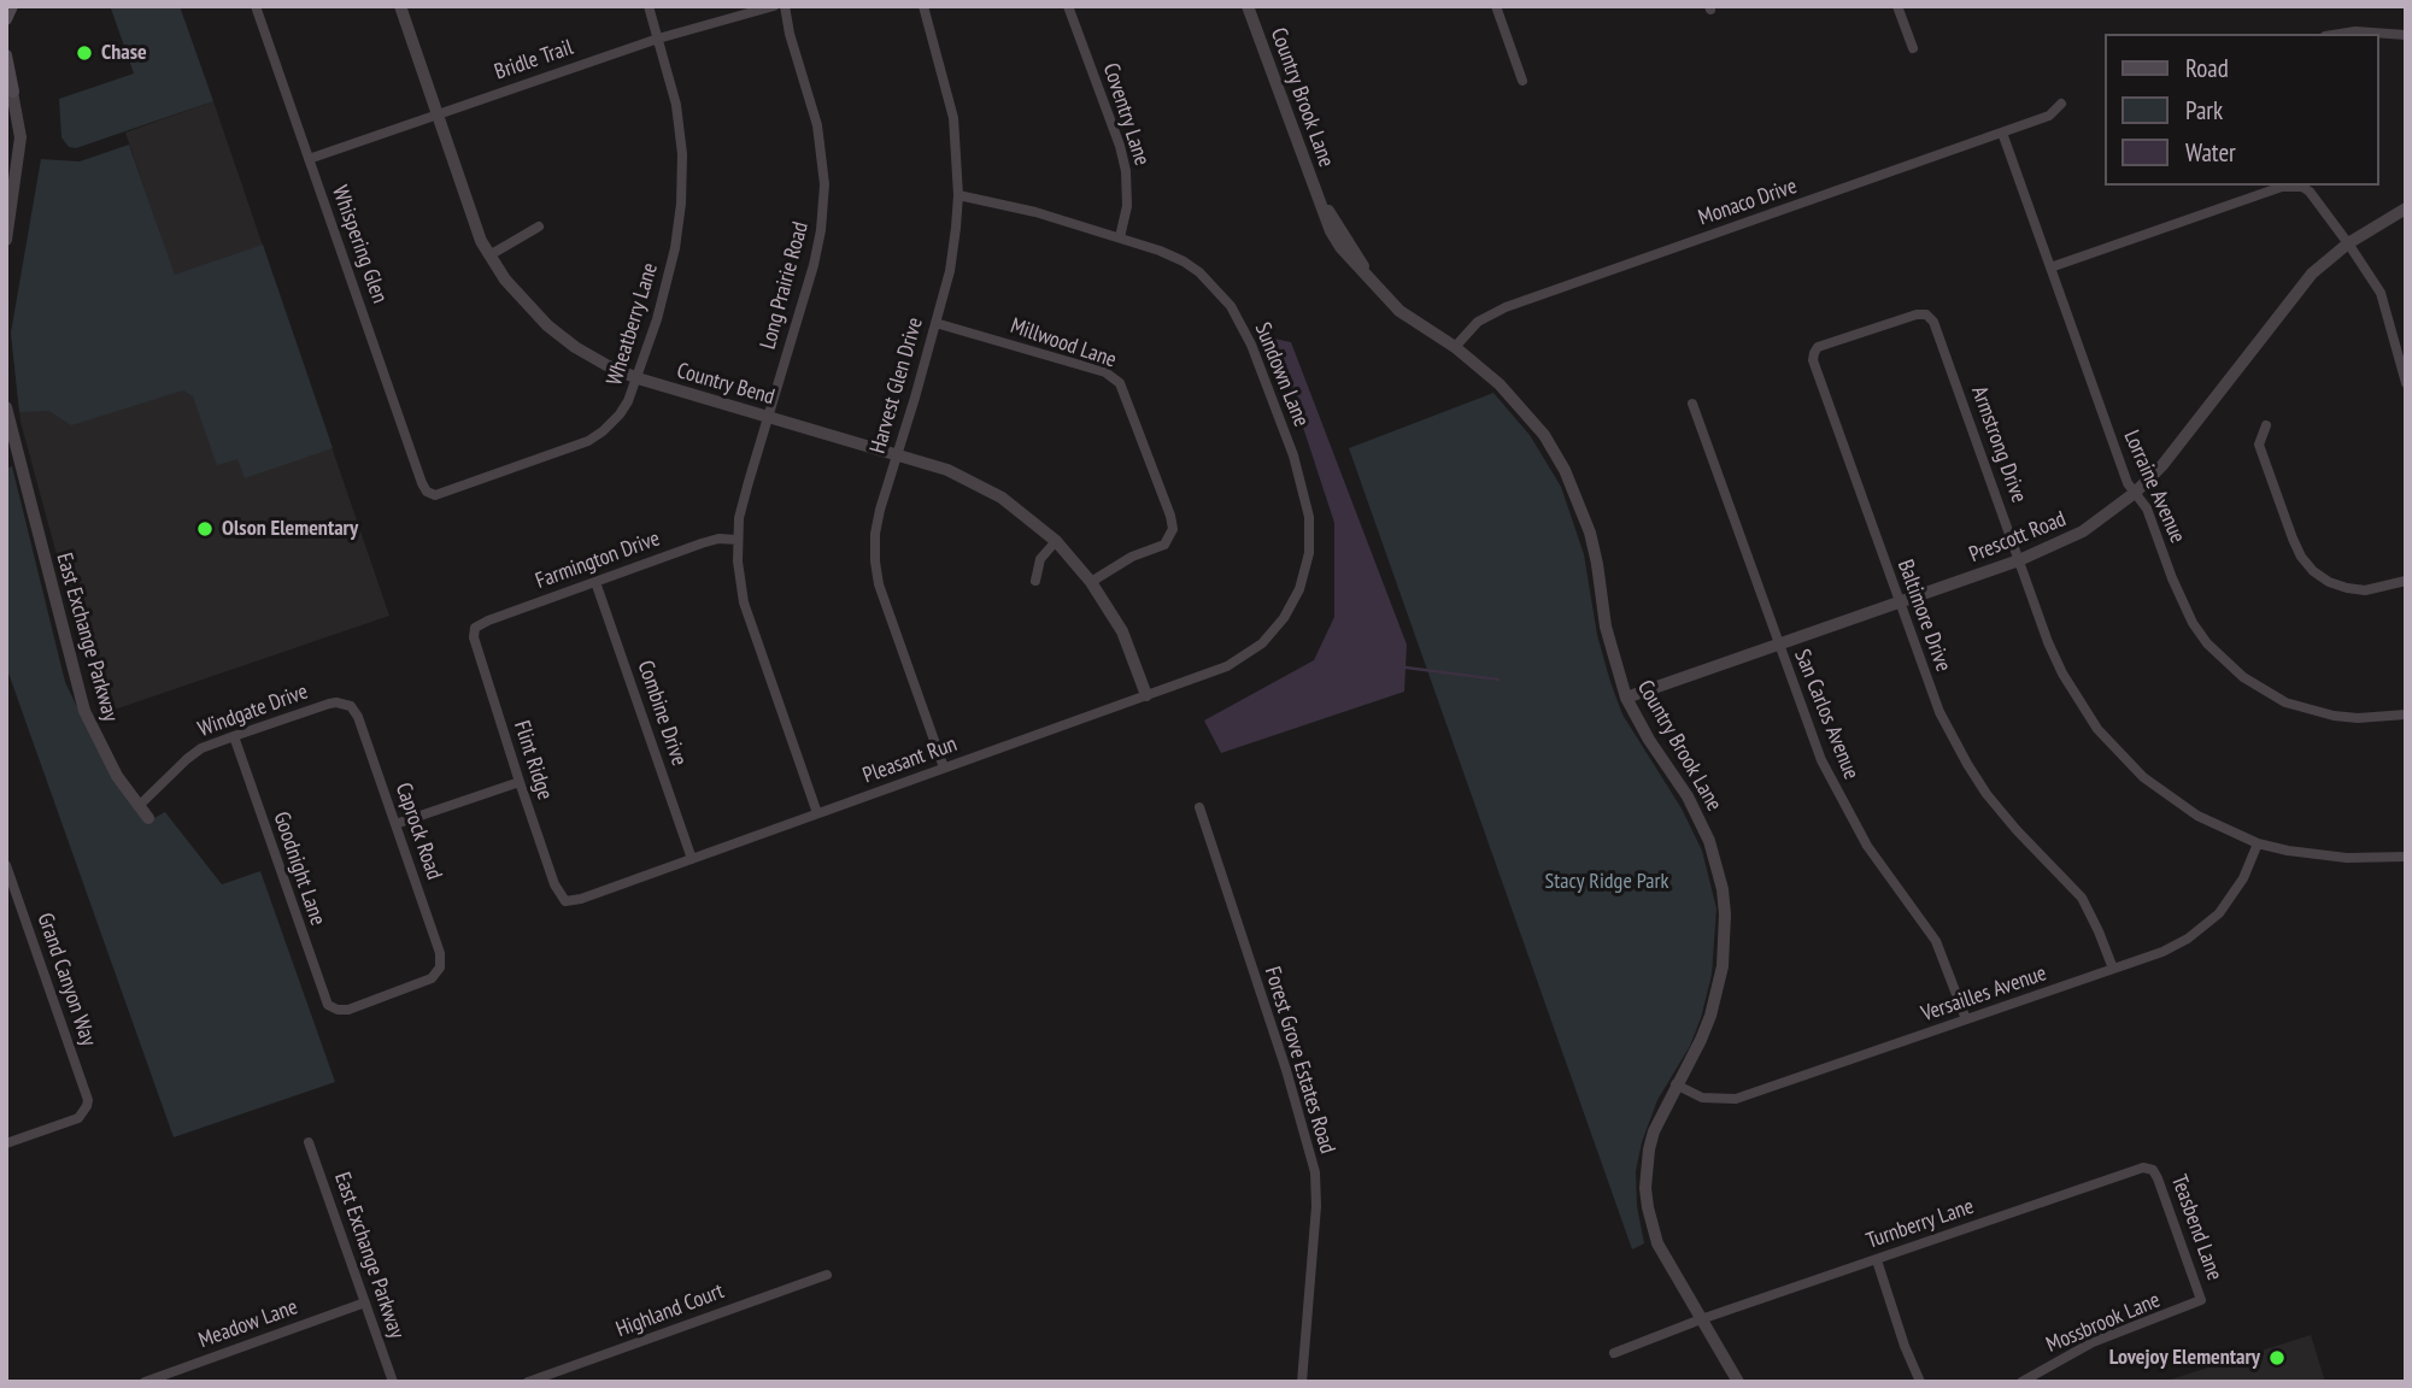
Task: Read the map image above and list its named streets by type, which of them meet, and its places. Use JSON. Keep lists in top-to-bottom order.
{
  "streets": {
    "street": [
      "Bridle Trail",
      "Country Brook Lane",
      "Coventry Lane",
      "Monaco Drive",
      "Whispering Glen",
      "Long Prairie Road",
      "Wheatberry Lane",
      "Millwood Lane",
      "Sundown Lane",
      "Country Bend",
      "Harvest Glen Drive",
      "Armstrong Drive",
      "Lorraine Avenue",
      "Prescott Road",
      "Farmington Drive",
      "Baltimore Drive",
      "East Exchange Parkway",
      "Windgate Drive",
      "Combine Drive",
      "San Carlos Avenue",
      "Flint Ridge",
      "Pleasant Run",
      "Caprock Road",
      "Goodnight Lane",
      "Grand Canyon Way",
      "Versailles Avenue",
      "Forest Grove Estates Road",
      "Turnberry Lane",
      "Teasbend Lane",
      "Highland Court",
      "Mossbrook Lane",
      "Meadow Lane"
    ]
  },
  "crossings": [
    ["Bridle Trail", "Whispering Glen"],
    ["Bridle Trail", "Wheatberry Lane"],
    ["Bridle Trail", "Country Bend"],
    ["Country Brook Lane", "Monaco Drive"],
    ["Country Brook Lane", "Prescott Road"],
    ["Country Brook Lane", "Versailles Avenue"],
    ["Country Brook Lane", "Turnberry Lane"],
    ["Coventry Lane", "Sundown Lane"],
    ["Monaco Drive", "Lorraine Avenue"],
    ["Whispering Glen", "Wheatberry Lane"],
    ["Long Prairie Road", "Country Bend"],
    ["Long Prairie Road", "Farmington Drive"],
    ["Long Prairie Road", "Pleasant Run"],
    ["Wheatberry Lane", "Country Bend"],
    ["Millwood Lane", "Country Bend"],
    ["Millwood Lane", "Harvest Glen Drive"],
    ["Sundown Lane", "Harvest Glen Drive"],
    ["Sundown Lane", "Pleasant Run"],
    ["Country Bend", "Harvest Glen Drive"],
    ["Country Bend", "Pleasant Run"],
    ["Harvest Glen Drive", "Pleasant Run"],
    ["Armstrong Drive", "Prescott Road"],
    ["Armstrong Drive", "Baltimore Drive"],
    ["Armstrong Drive", "Versailles Avenue"],
    ["Lorraine Avenue", "Prescott Road"],
    ["Prescott Road", "Baltimore Drive"],
    ["Prescott Road", "San Carlos Avenue"],
    ["Farmington Drive", "Combine Drive"],
    ["Farmington Drive", "Flint Ridge"],
    ["Baltimore Drive", "Versailles Avenue"],
    ["East Exchange Parkway", "Windgate Drive"],
    ["East Exchange Parkway", "Meadow Lane"],
    ["Windgate Drive", "Caprock Road"],
    ["Windgate Drive", "Goodnight Lane"],
    ["Combine Drive", "Pleasant Run"],
    ["San Carlos Avenue", "Versailles Avenue"],
    ["Flint Ridge", "Pleasant Run"],
    ["Caprock Road", "Goodnight Lane"],
    ["Turnberry Lane", "Teasbend Lane"],
    ["Teasbend Lane", "Mossbrook Lane"]
  ],
  "parks": ["Stacy Ridge Park"],
  "places": ["Chase", "Olson Elementary", "Lovejoy Elementary"],
  "legend": ["Road", "Park", "Water"]
}
